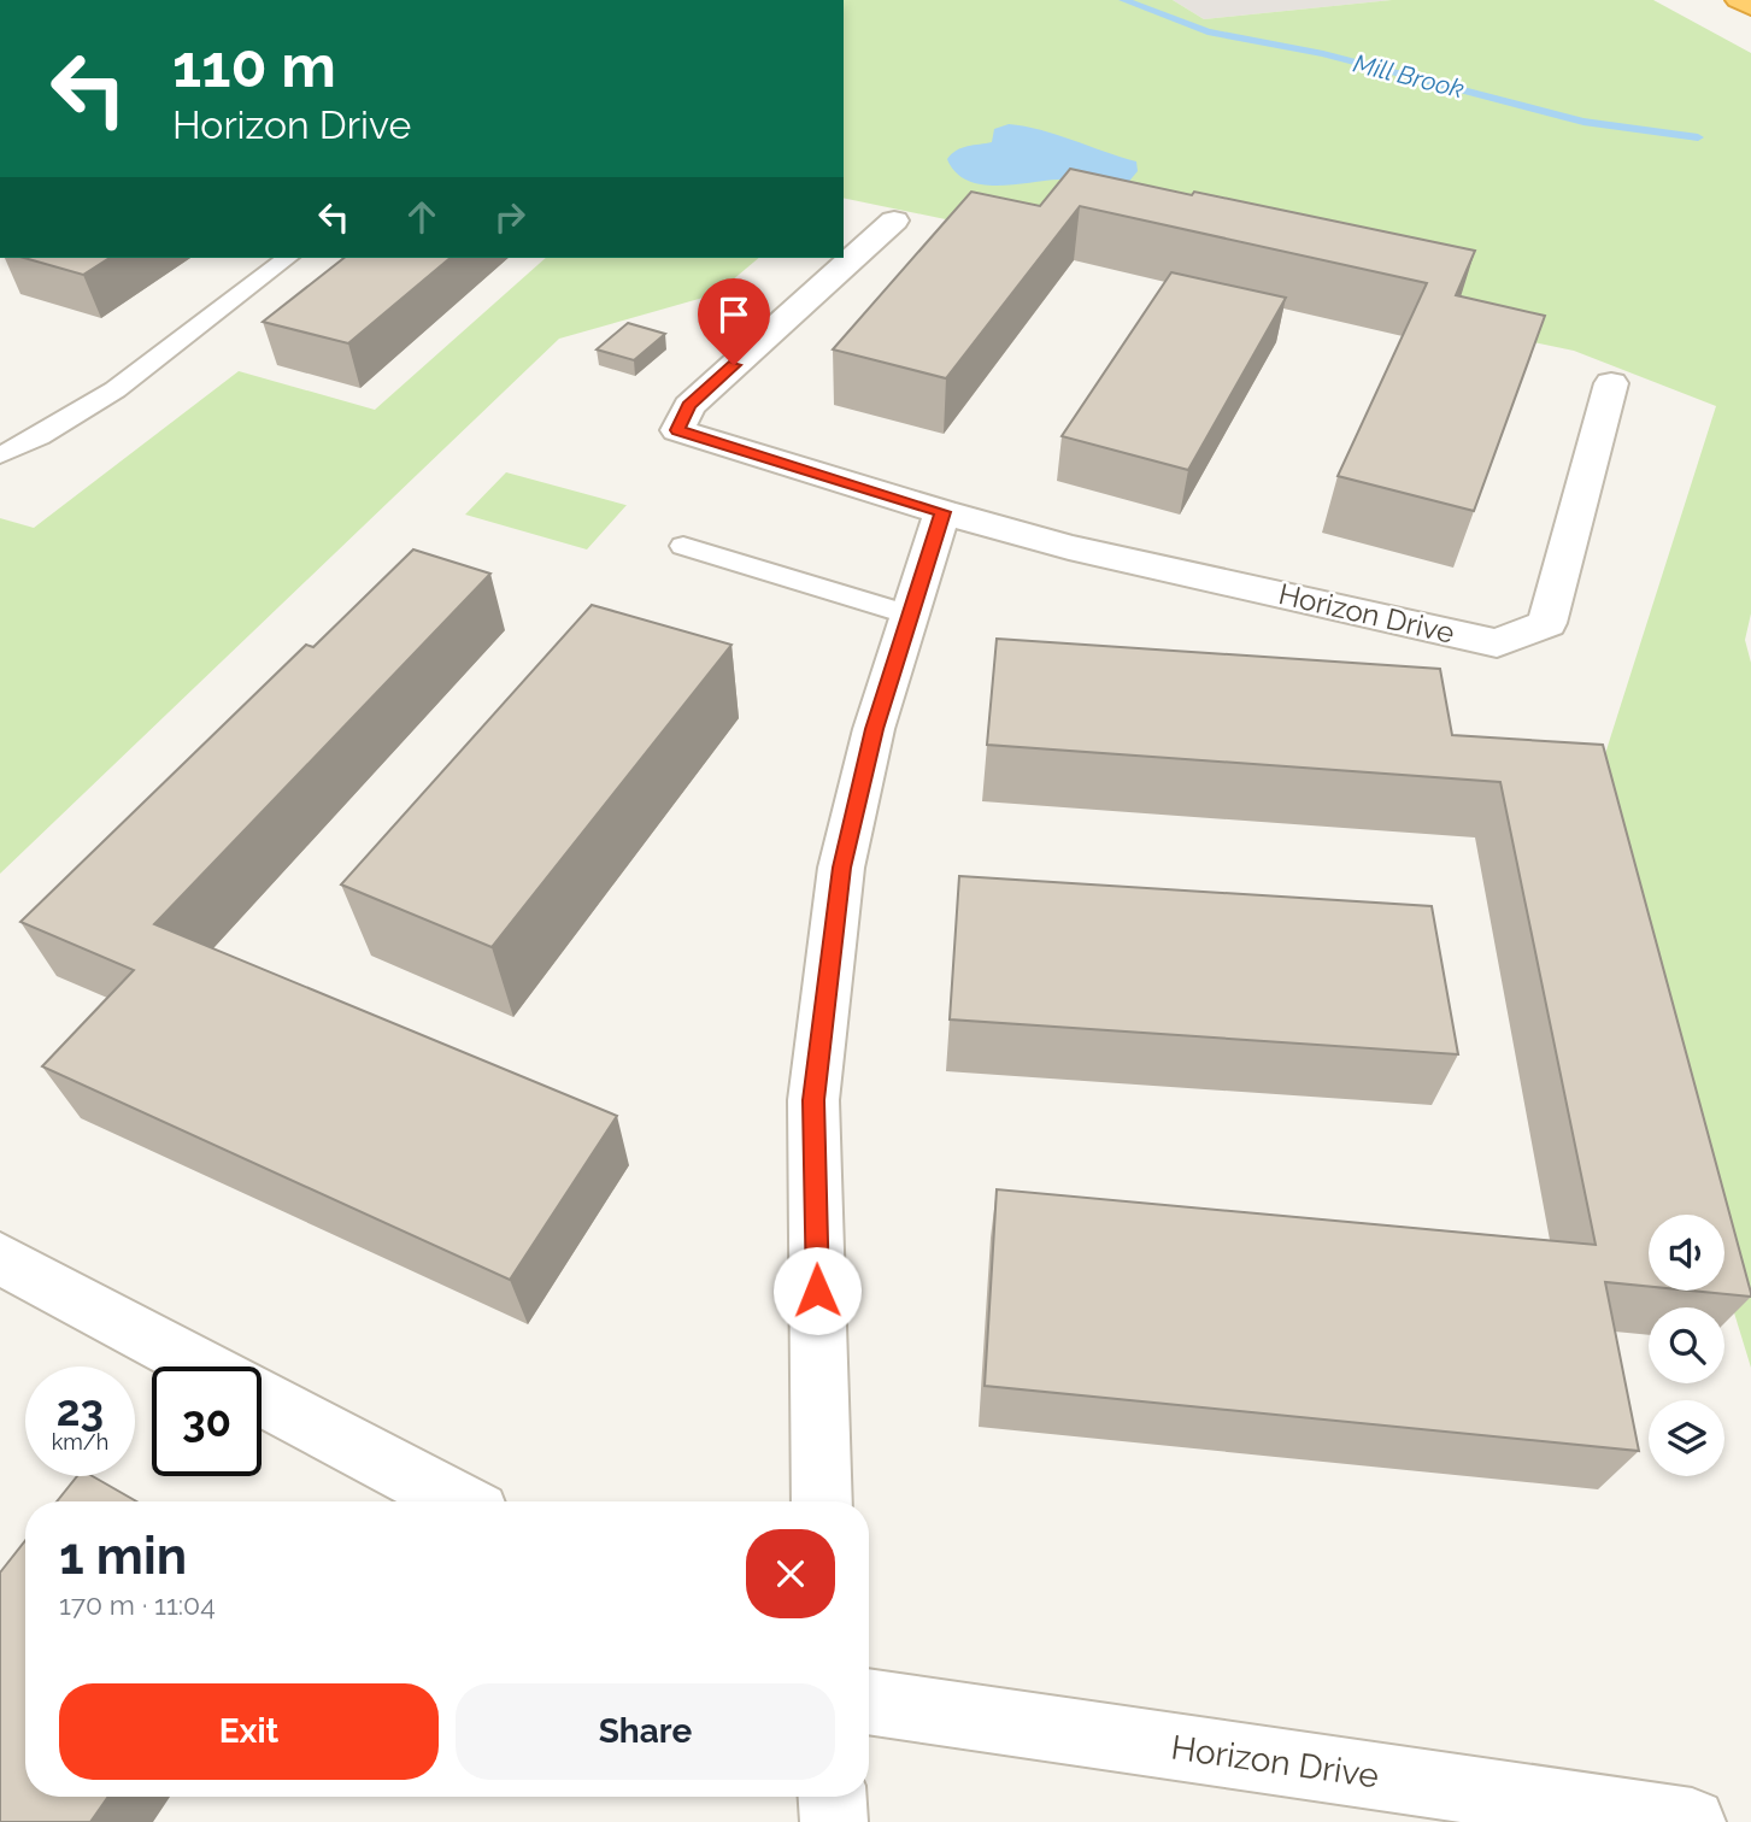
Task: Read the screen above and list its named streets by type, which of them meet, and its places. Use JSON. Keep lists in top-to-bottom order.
{
  "streets": {
    "street": ["Horizon Drive"]
  },
  "water": ["Mill Brook"],
  "page": {
    "turn": ["110 m", "Horizon Drive"],
    "speed": "23 km/h",
    "limit": "30",
    "heading": ["1 min", "170 m · 11:04"],
    "buttons": ["Exit", "Share"]
  }
}
